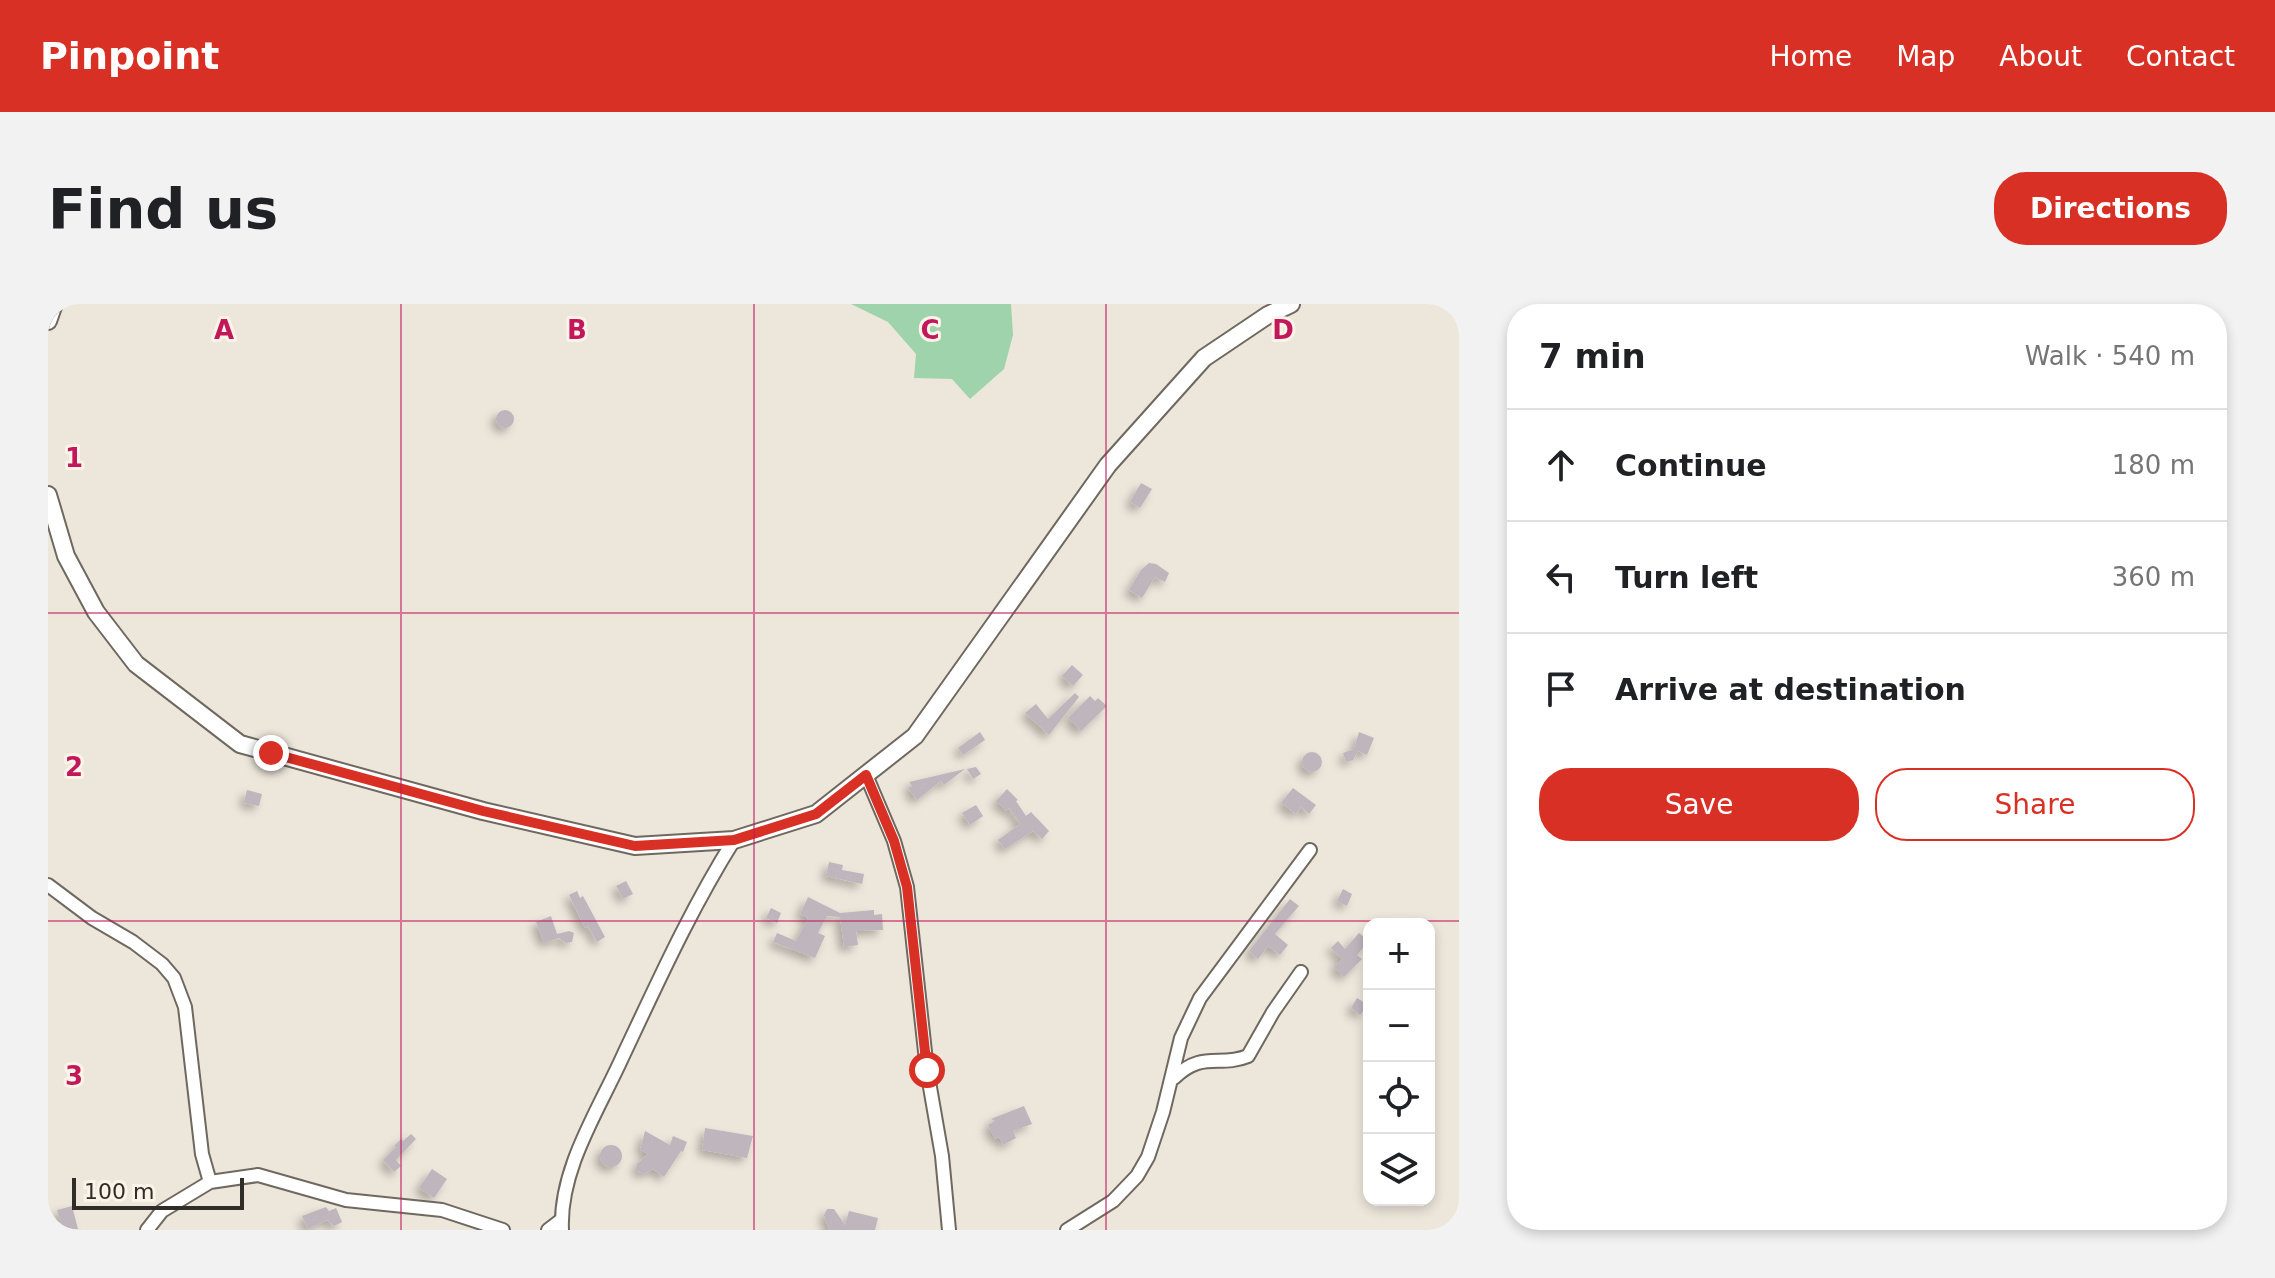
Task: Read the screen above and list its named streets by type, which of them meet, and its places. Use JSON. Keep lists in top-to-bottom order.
{
  "scale_bar": "100 m",
  "page": {
    "header": "Pinpoint",
    "nav": [
      "Home",
      "Map",
      "About",
      "Contact"
    ],
    "buttons": [
      "Directions",
      ["Save", "Share"]
    ],
    "title": "Find us",
    "heading": ["7 min", "Walk · 540 m"],
    "list": [
      ["Continue", "180 m"],
      ["Turn left", "360 m"],
      "Arrive at destination"
    ],
    "map_buttons": ["+", "−"],
    "scale": "100 m"
  },
  "grid": {
    "columns": [
      "A",
      "B",
      "C",
      "D"
    ],
    "rows": ["1", "2", "3"]
  }
}
